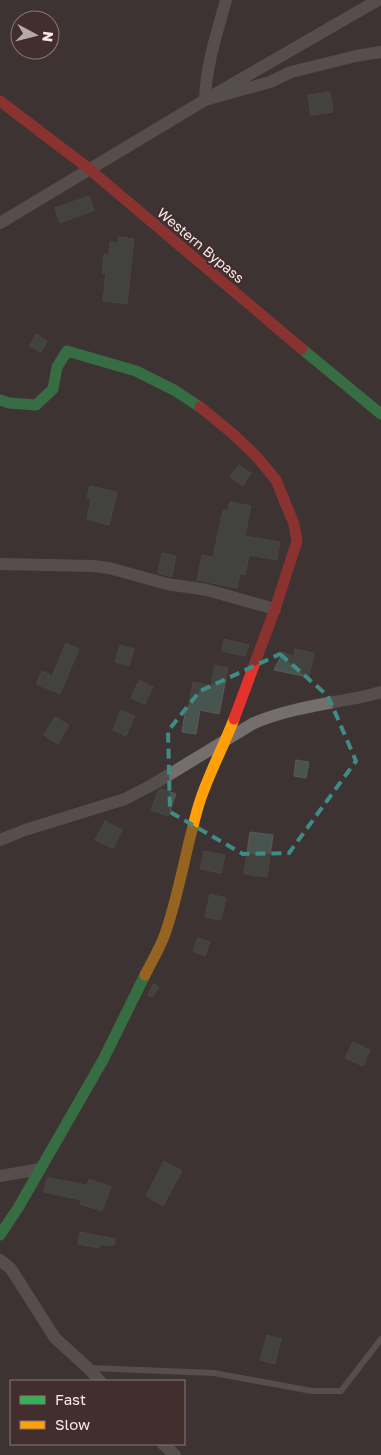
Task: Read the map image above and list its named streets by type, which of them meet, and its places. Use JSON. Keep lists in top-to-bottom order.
{
  "streets": {
    "street": ["Western Bypass"]
  },
  "legend": ["Fast", "Slow"],
  "north": "right"
}
